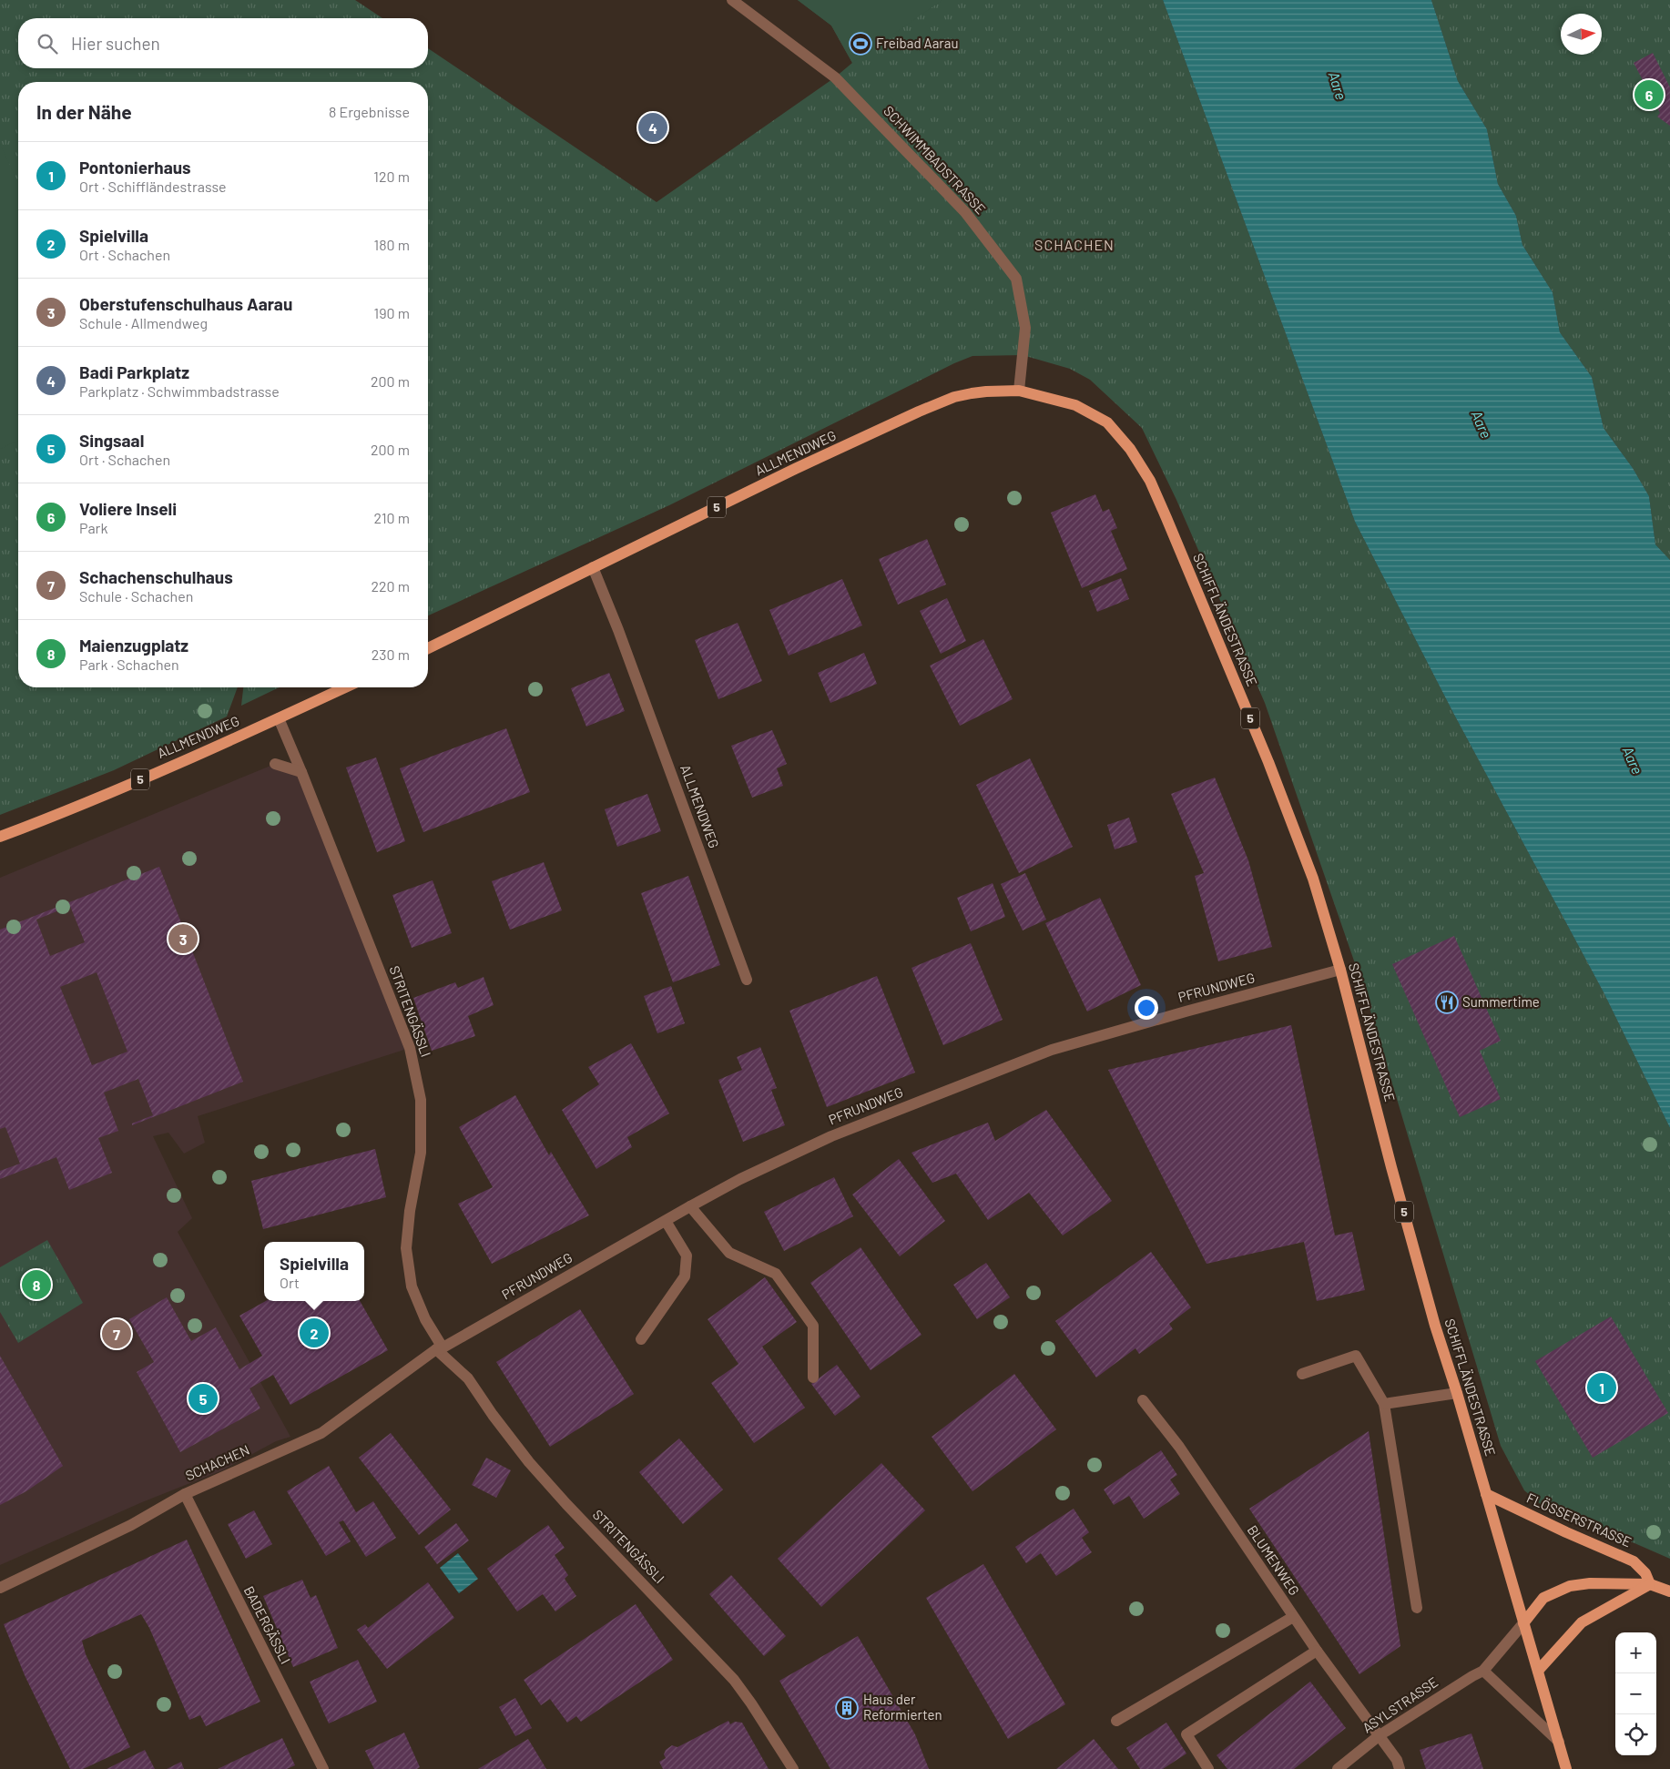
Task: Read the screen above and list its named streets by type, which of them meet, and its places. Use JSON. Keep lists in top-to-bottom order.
{
  "streets": {
    "main road": [
      "ALLMENDWEG",
      "5",
      "SCHIFFLÄNDESTRASSE",
      "FLÖSSERSTRASSE"
    ],
    "street": [
      "SCHWIMMBADSTRASSE",
      "PFRUNDWEG",
      "STRITENGÄSSLI",
      "SCHACHEN",
      "BLUMENWEG",
      "BADERGÄSSLI",
      "ASYLSTRASSE"
    ]
  },
  "crossings": [
    ["SCHWIMMBADSTRASSE", "ALLMENDWEG"],
    ["SCHWIMMBADSTRASSE", "SCHIFFLÄNDESTRASSE"],
    ["ALLMENDWEG", "SCHIFFLÄNDESTRASSE"],
    ["ALLMENDWEG", "STRITENGÄSSLI"],
    ["SCHIFFLÄNDESTRASSE", "PFRUNDWEG"],
    ["SCHIFFLÄNDESTRASSE", "FLÖSSERSTRASSE"],
    ["SCHIFFLÄNDESTRASSE", "ASYLSTRASSE"],
    ["PFRUNDWEG", "STRITENGÄSSLI"],
    ["PFRUNDWEG", "SCHACHEN"],
    ["STRITENGÄSSLI", "SCHACHEN"],
    ["SCHACHEN", "BADERGÄSSLI"],
    ["BLUMENWEG", "ASYLSTRASSE"]
  ],
  "districts": ["SCHACHEN"],
  "water": ["Aare"],
  "places": {
    "sports": ["Freibad Aarau"],
    "restaurant": ["Summertime"],
    "building": ["Haus der Reformierten"]
  },
  "north": "right",
  "page": {
    "search": "Hier suchen",
    "pins": [
      "6",
      "4",
      "3",
      "8",
      "2",
      "7",
      "1",
      "5"
    ],
    "heading": ["In der Nähe", "8 Ergebnisse"],
    "list": [
      {
        "mark": "1",
        "name": "Pontonierhaus",
        "note": "Ort · Schiffländestrasse",
        "value": "120 m"
      },
      {
        "mark": "2",
        "name": "Spielvilla",
        "note": "Ort · Schachen",
        "value": "180 m"
      },
      {
        "mark": "3",
        "name": "Oberstufenschulhaus Aarau",
        "note": "Schule · Allmendweg",
        "value": "190 m"
      },
      {
        "mark": "4",
        "name": "Badi Parkplatz",
        "note": "Parkplatz · Schwimmbadstrasse",
        "value": "200 m"
      },
      {
        "mark": "5",
        "name": "Singsaal",
        "note": "Ort · Schachen",
        "value": "200 m"
      },
      {
        "mark": "6",
        "name": "Voliere Inseli",
        "note": "Park",
        "value": "210 m"
      },
      {
        "mark": "7",
        "name": "Schachenschulhaus",
        "note": "Schule · Schachen",
        "value": "220 m"
      },
      {
        "mark": "8",
        "name": "Maienzugplatz",
        "note": "Park · Schachen",
        "value": "230 m"
      }
    ],
    "popup": ["Spielvilla", "Ort"],
    "map_buttons": ["+", "−"]
  }
}
